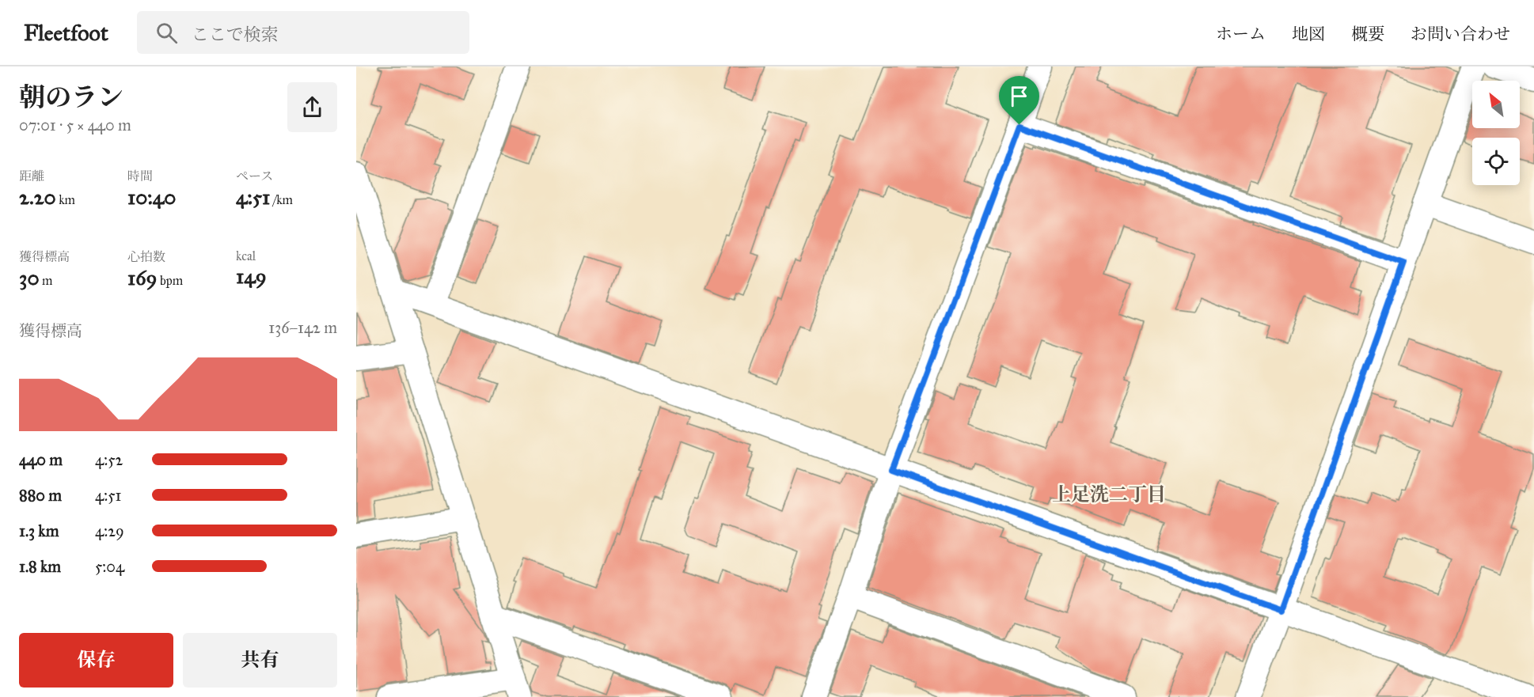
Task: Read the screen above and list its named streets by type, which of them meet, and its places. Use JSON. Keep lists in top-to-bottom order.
{
  "districts": ["上足洗二丁目"],
  "north": "top left",
  "page": {
    "header": "Fleetfoot",
    "search": "ここで検索",
    "nav": [
      "ホーム",
      "地図",
      "概要",
      "お問い合わせ"
    ],
    "heading": ["朝のラン", "07:01 · 5 × 440 m"],
    "stats": [
      ["距離", "2.20 km"],
      ["時間", "10:40"],
      ["ペース", "4:51 /km"],
      ["獲得標高", "30 m"],
      ["心拍数", "169 bpm"],
      ["kcal", "149"]
    ],
    "chart": ["獲得標高", "136–142 m"],
    "list": [
      {
        "name": "440 m",
        "note": "4:52"
      },
      {
        "name": "880 m",
        "note": "4:51"
      },
      {
        "name": "1.3 km",
        "note": "4:29"
      },
      {
        "name": "1.8 km",
        "note": "5:04"
      }
    ],
    "buttons": ["保存", "共有"]
  }
}
